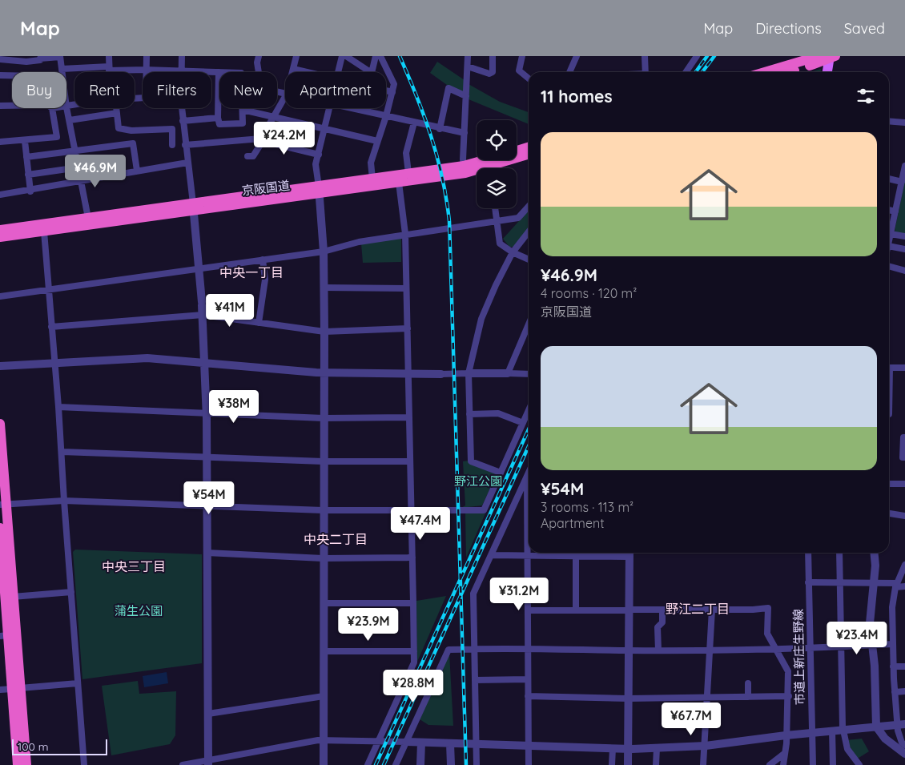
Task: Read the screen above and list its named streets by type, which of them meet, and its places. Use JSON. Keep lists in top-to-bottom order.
{
  "streets": {
    "highway": ["京阪国道"],
    "street": ["市道上新庄生野線"]
  },
  "districts": [
    "中央一丁目",
    "中央二丁目",
    "中央三丁目",
    "野江二丁目"
  ],
  "parks": ["野江公園", "蒲生公園"],
  "scale_bar": "100 m",
  "page": {
    "header": "Map",
    "nav": ["Map", "Directions", "Saved"],
    "chip": [
      "Buy",
      "Rent",
      "Filters",
      "New",
      "Apartment"
    ],
    "heading": "11 homes",
    "list": [
      {
        "name": "¥46.9M",
        "note": "4 rooms · 120 m² · 京阪国道"
      },
      {
        "name": "¥54M",
        "note": "3 rooms · 113 m² · Apartment"
      }
    ],
    "price": [
      "¥24.2M",
      "¥46.9M",
      "¥41M",
      "¥38M",
      "¥54M",
      "¥47.4M",
      "¥31.2M",
      "¥23.9M",
      "¥23.4M",
      "¥28.8M",
      "¥67.7M"
    ],
    "scale": "100 m"
  }
}
